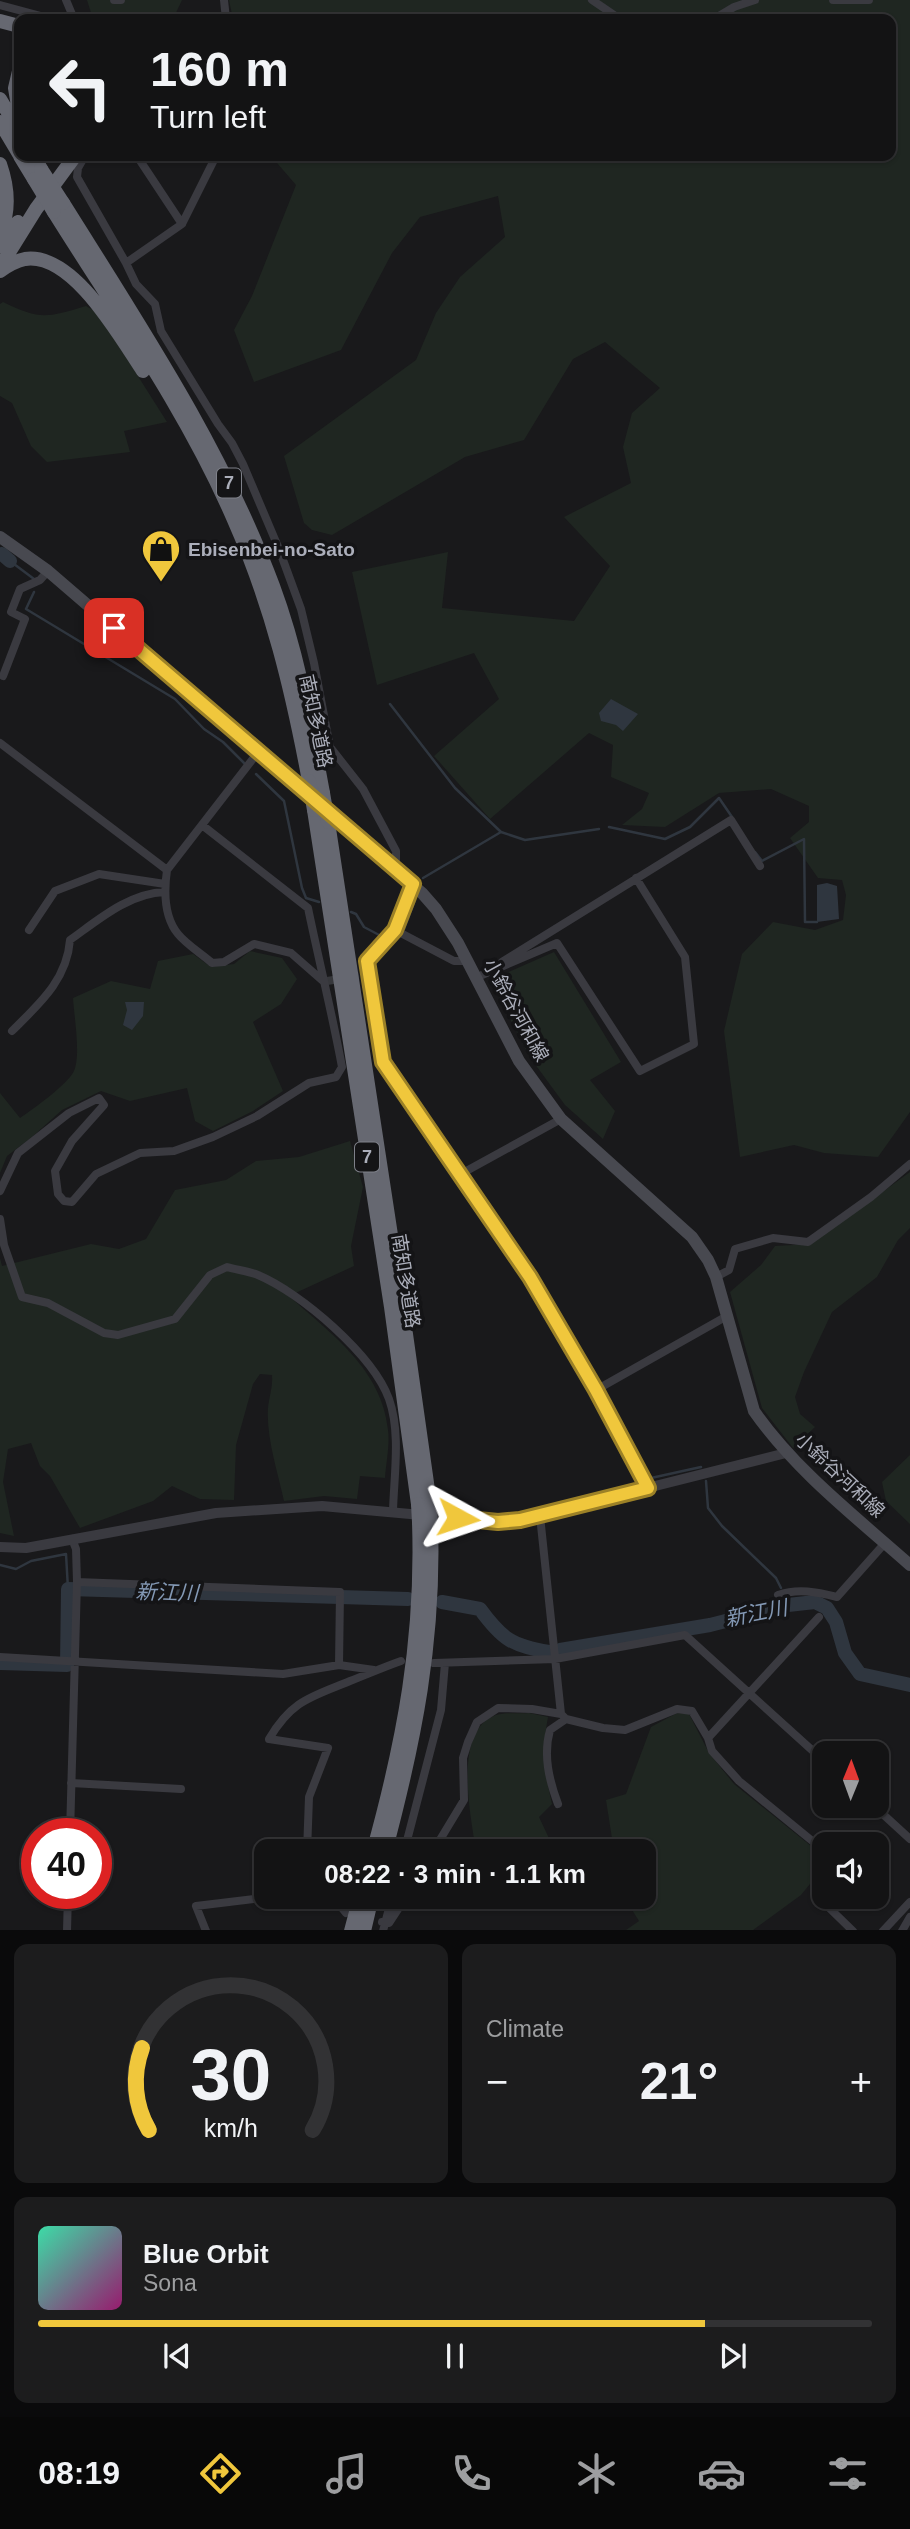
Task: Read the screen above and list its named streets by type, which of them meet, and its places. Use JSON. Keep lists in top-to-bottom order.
{
  "streets": {
    "highway": ["7", "南知多道路"],
    "main road": ["小鈴谷河和線"]
  },
  "water": ["新江川"],
  "places": {
    "shop": ["Ebisenbei-no-Sato"]
  },
  "north": "top",
  "page": {
    "turn": ["160 m", "Turn left"],
    "limit": "40",
    "trip": "08:22 · 3 min · 1.1 km",
    "tile": "Climate",
    "heat": ["−", "21°", "+"],
    "song": ["Blue Orbit", "Sona"],
    "tabs": "08:19",
    "gauge": ["30", "km/h"]
  }
}
